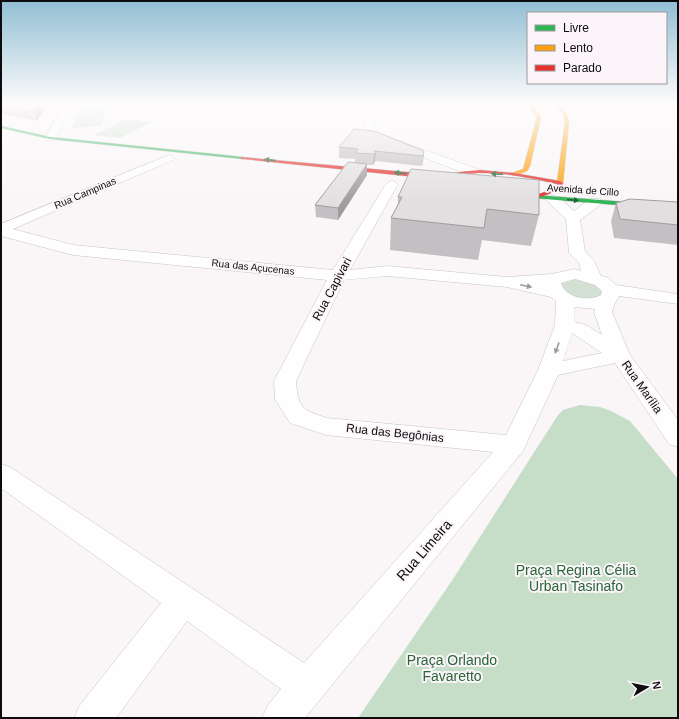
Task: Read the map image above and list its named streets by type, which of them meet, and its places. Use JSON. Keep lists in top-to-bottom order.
{
  "streets": {
    "main road": ["Avenida de Cillo"],
    "street": [
      "Rua Campinas",
      "Rua das Açucenas",
      "Rua Capivari",
      "Rua Marília",
      "Rua das Begônias",
      "Rua Limeira"
    ]
  },
  "crossings": [
    ["Rua Campinas", "Rua das Açucenas"],
    ["Rua das Açucenas", "Rua Capivari"],
    ["Rua das Açucenas", "Rua Limeira"],
    ["Rua Capivari", "Rua das Begônias"],
    ["Rua Marília", "Rua Limeira"],
    ["Rua das Begônias", "Rua Limeira"]
  ],
  "parks": ["Praça Regina Célia Urban Tasinafo", "Praça Orlando Favaretto"],
  "legend": ["Livre", "Lento", "Parado"],
  "north": "right"
}
